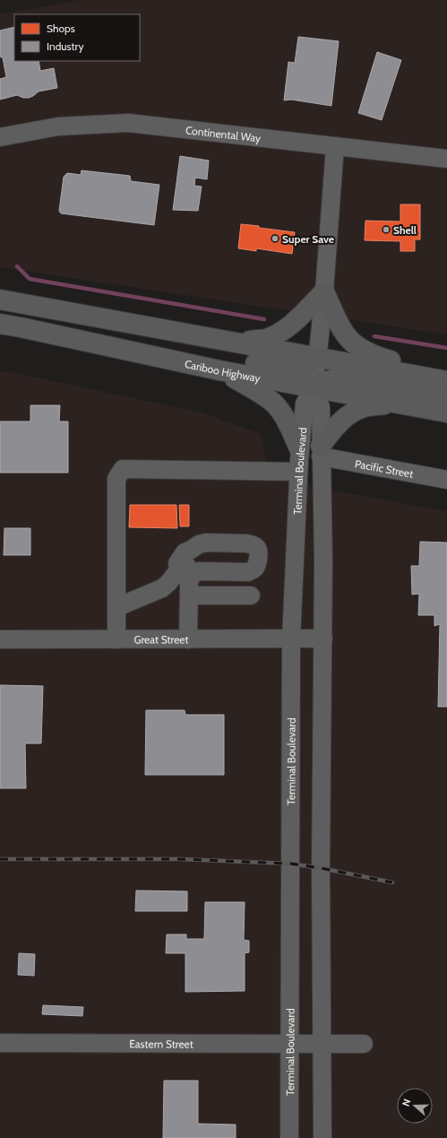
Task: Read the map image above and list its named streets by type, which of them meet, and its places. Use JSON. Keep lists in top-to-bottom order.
{
  "streets": {
    "highway": ["Cariboo Highway"],
    "street": [
      "Continental Way",
      "Pacific Street",
      "Terminal Boulevard",
      "Great Street",
      "Eastern Street"
    ]
  },
  "crossings": [
    ["Continental Way", "Terminal Boulevard"],
    ["Cariboo Highway", "Terminal Boulevard"],
    ["Pacific Street", "Terminal Boulevard"],
    ["Terminal Boulevard", "Great Street"],
    ["Terminal Boulevard", "Eastern Street"]
  ],
  "places": ["Shell", "Super Save"],
  "legend": ["Shops", "Industry"],
  "north": "left"
}
